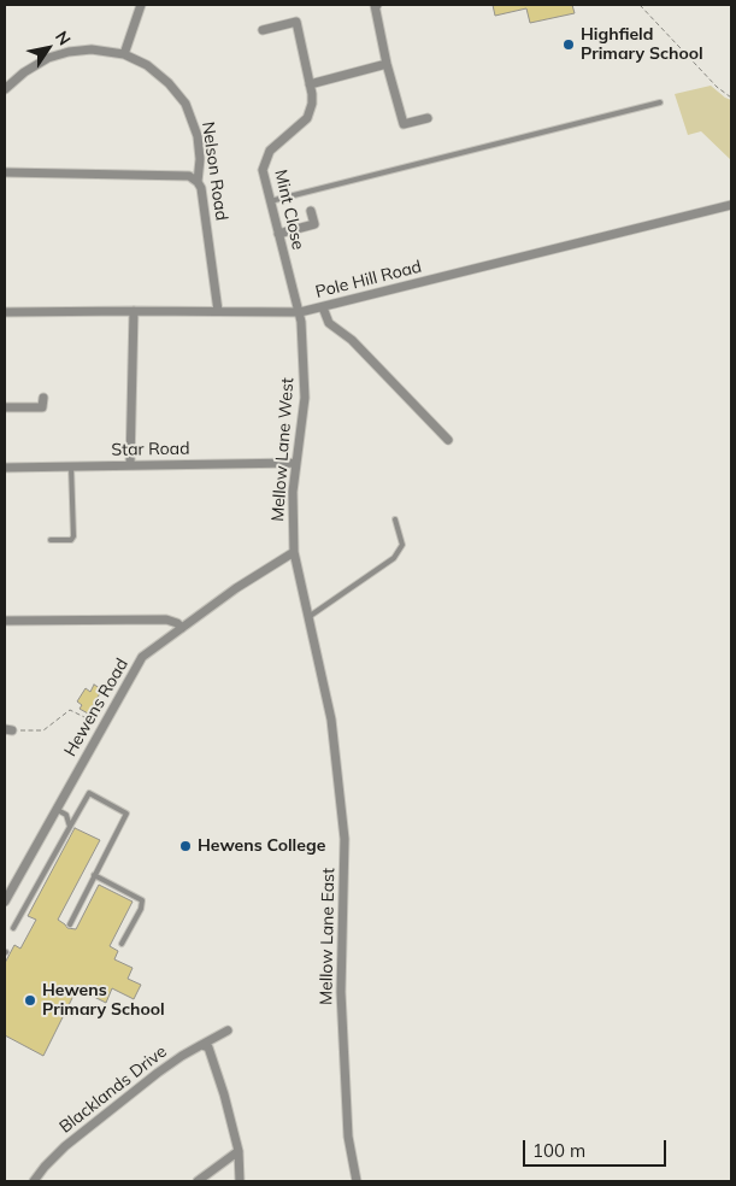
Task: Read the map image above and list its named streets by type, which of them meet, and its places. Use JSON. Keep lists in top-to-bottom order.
{
  "streets": {
    "street": [
      "Nelson Road",
      "Mint Close",
      "Pole Hill Road",
      "Star Road",
      "Mellow Lane West",
      "Hewens Road",
      "Mellow Lane East",
      "Blacklands Drive"
    ]
  },
  "crossings": [
    ["Nelson Road", "Pole Hill Road"],
    ["Mint Close", "Pole Hill Road"],
    ["Mint Close", "Mellow Lane West"],
    ["Pole Hill Road", "Mellow Lane West"],
    ["Star Road", "Mellow Lane West"],
    ["Mellow Lane West", "Hewens Road"],
    ["Mellow Lane West", "Mellow Lane East"],
    ["Hewens Road", "Mellow Lane East"]
  ],
  "places": ["Highfield Primary School", "Hewens College", "Hewens Primary School"],
  "scale_bar": "100 m",
  "north": "top right"
}
